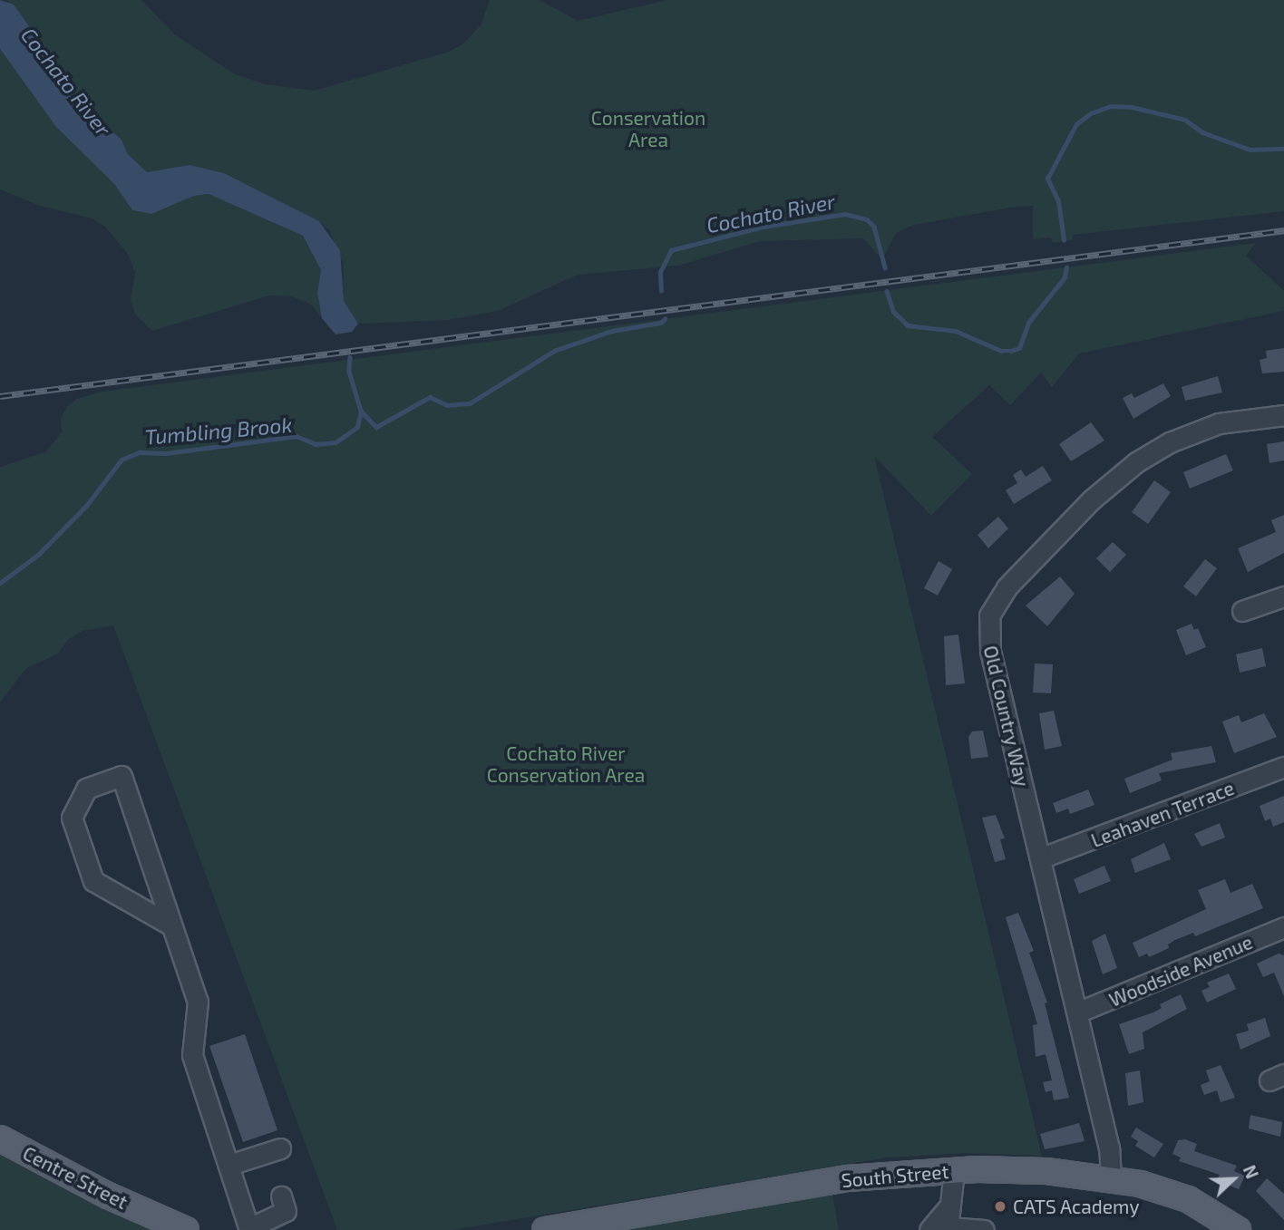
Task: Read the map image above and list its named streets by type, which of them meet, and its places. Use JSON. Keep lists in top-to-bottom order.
{
  "streets": {
    "main road": ["South Street", "Centre Street"],
    "street": ["Old Country Way", "Leahaven Terrace", "Woodside Avenue"]
  },
  "crossings": [
    ["Old Country Way", "Leahaven Terrace"],
    ["Old Country Way", "Woodside Avenue"],
    ["Old Country Way", "South Street"]
  ],
  "water": ["Cochato River", "Tumbling Brook"],
  "parks": ["Conservation Area", "Cochato River Conservation Area"],
  "places": ["CATS Academy"],
  "north": "top right"
}
